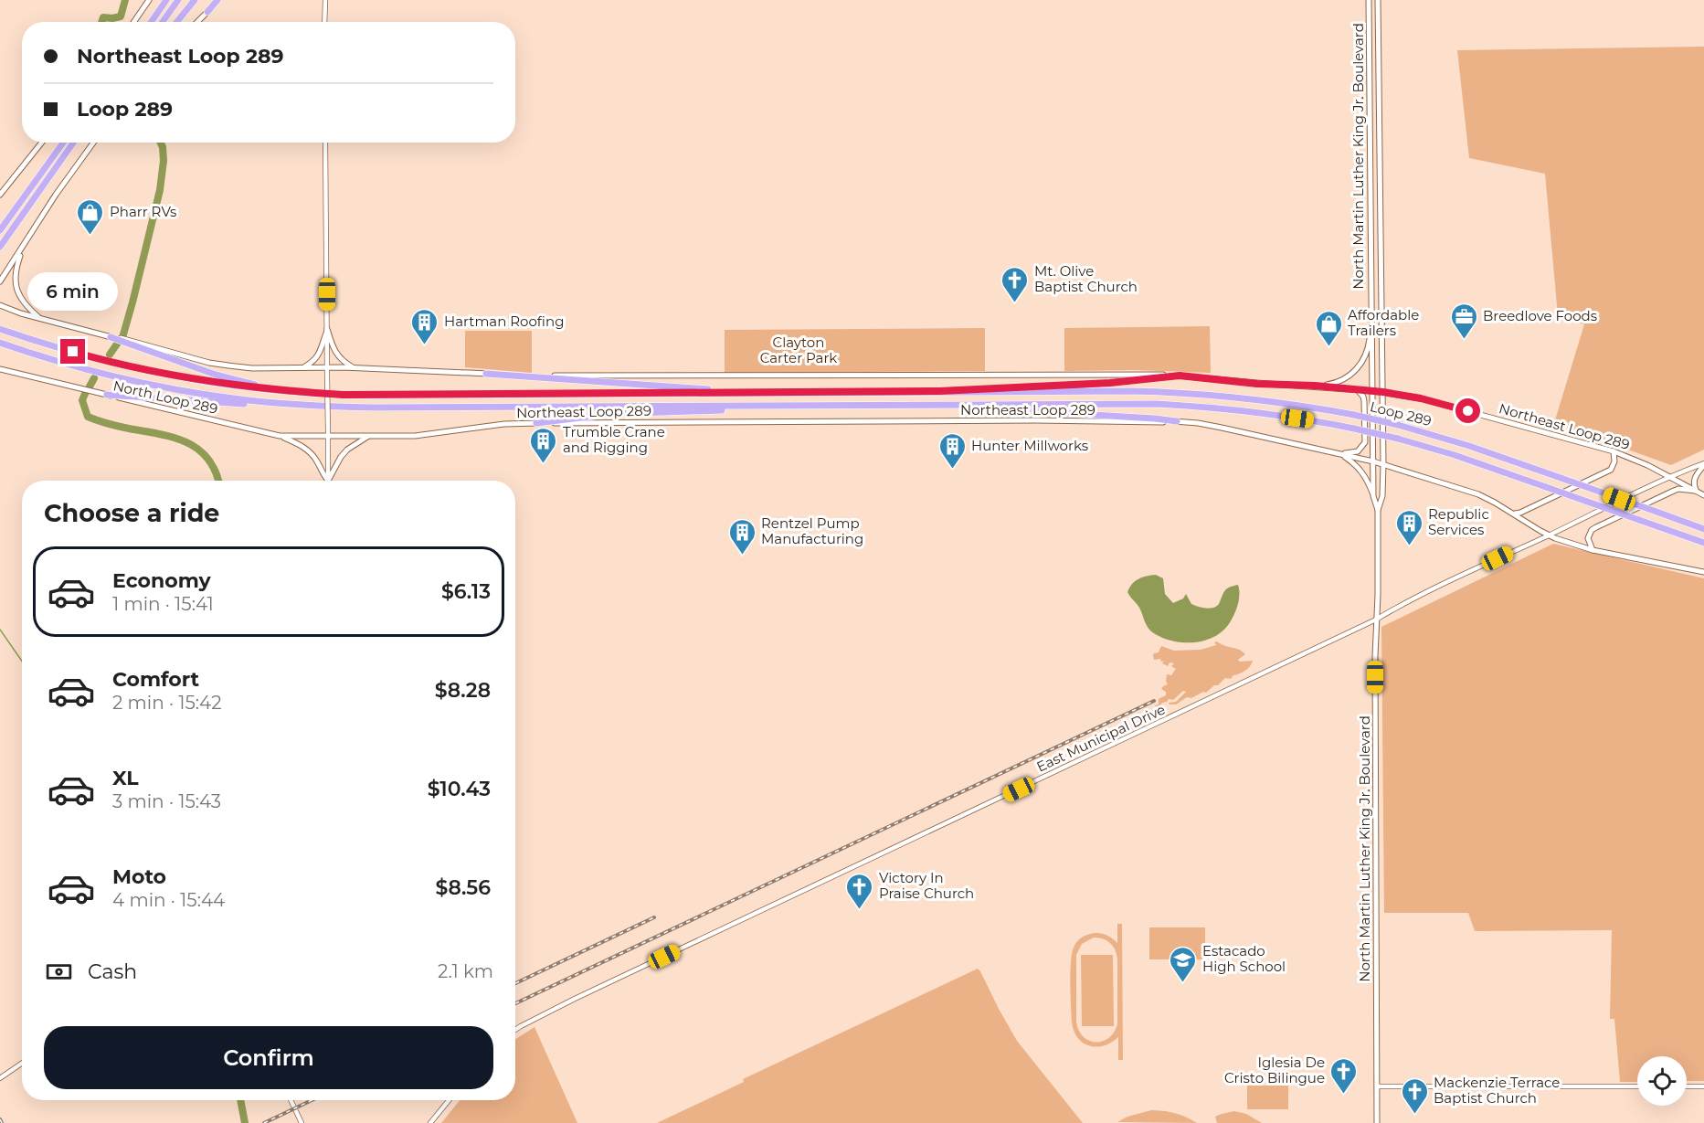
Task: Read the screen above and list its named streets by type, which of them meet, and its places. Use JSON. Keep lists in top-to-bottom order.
{
  "streets": {
    "highway": ["Loop 289"],
    "main road": ["North Martin Luther King Jr. Boulevard", "North Loop 289", "Northeast Loop 289"],
    "street": ["East Municipal Drive"]
  },
  "crossings": [
    ["North Martin Luther King Jr. Boulevard", "Northeast Loop 289"],
    ["North Martin Luther King Jr. Boulevard", "East Municipal Drive"],
    ["North Loop 289", "Northeast Loop 289"],
    ["Northeast Loop 289", "East Municipal Drive"]
  ],
  "parks": ["Clayton Carter Park"],
  "places": {
    "shop": ["Pharr RVs", "Affordable Trailers"],
    "church": [
      "Mt. Olive Baptist Church",
      "Victory In Praise Church",
      "Iglesia De Cristo Bilingue",
      "Mackenzie Terrace Baptist Church"
    ],
    "office": ["Breedlove Foods"],
    "building": [
      "Hartman Roofing",
      "Trumble Crane and Rigging",
      "Hunter Millworks",
      "Republic Services",
      "Rentzel Pump Manufacturing"
    ],
    "school or university": ["Estacado High School"]
  },
  "page": {
    "banner": ["Northeast Loop 289", "Loop 289"],
    "bubble": "6 min",
    "heading": "Choose a ride",
    "list": [
      {
        "name": "Economy",
        "note": "1 min · 15:41",
        "value": "$6.13"
      },
      {
        "name": "Comfort",
        "note": "2 min · 15:42",
        "value": "$8.28"
      },
      {
        "name": "XL",
        "note": "3 min · 15:43",
        "value": "$10.43"
      },
      {
        "name": "Moto",
        "note": "4 min · 15:44",
        "value": "$8.56"
      }
    ],
    "pay": ["Cash", "2.1 km"],
    "buttons": "Confirm"
  }
}
